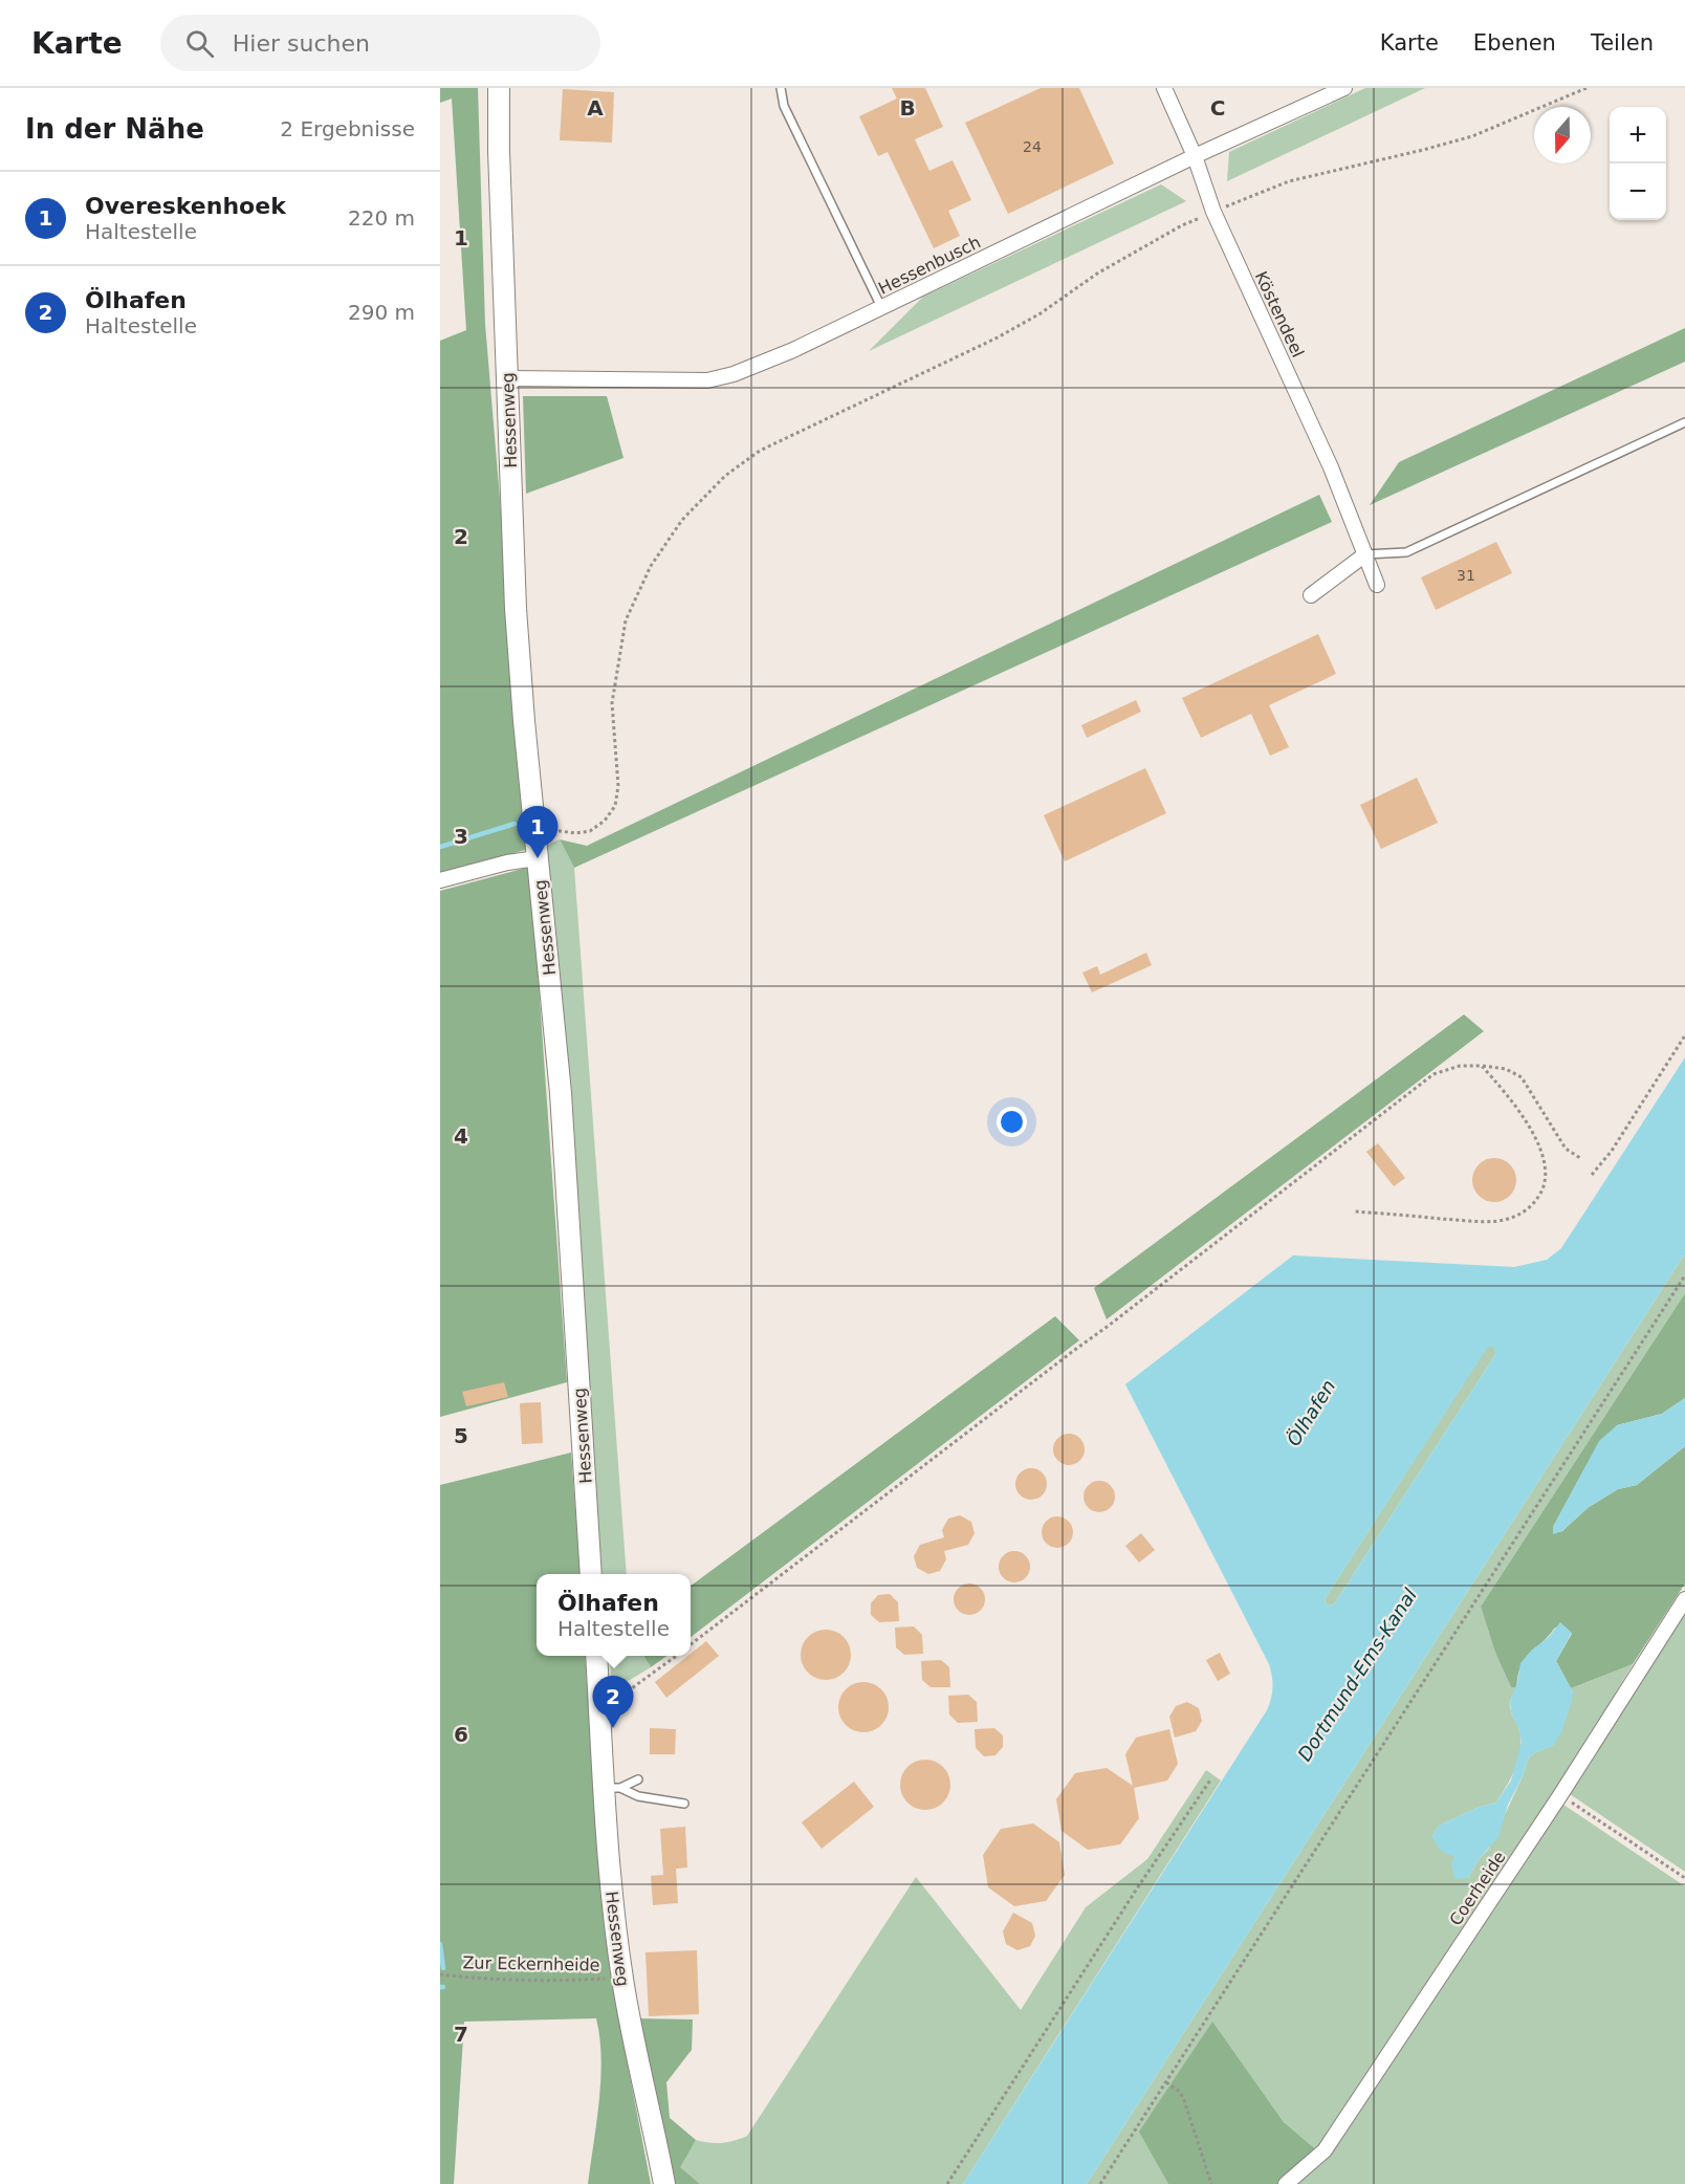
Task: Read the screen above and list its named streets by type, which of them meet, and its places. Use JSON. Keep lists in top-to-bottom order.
{
  "streets": {
    "street": [
      "Hessenbusch",
      "Köstendeel",
      "Hessenweg",
      "Coerheide"
    ],
    "path": ["Zur Eckernheide"]
  },
  "crossings": [
    ["Hessenbusch", "Köstendeel"],
    ["Hessenbusch", "Hessenweg"],
    ["Hessenweg", "Zur Eckernheide"]
  ],
  "water": ["Ölhafen", "Dortmund-Ems-Kanal"],
  "house_numbers": ["24", "31"],
  "north": "bottom",
  "page": {
    "header": "Karte",
    "search": "Hier suchen",
    "nav": ["Karte", "Ebenen", "Teilen"],
    "heading": ["In der Nähe", "2 Ergebnisse"],
    "map_buttons": ["+", "−"],
    "list": [
      {
        "mark": "1",
        "name": "Overeskenhoek",
        "note": "Haltestelle",
        "value": "220 m"
      },
      {
        "mark": "2",
        "name": "Ölhafen",
        "note": "Haltestelle",
        "value": "290 m"
      }
    ],
    "pins": ["1", "2"],
    "popup": ["Ölhafen", "Haltestelle"]
  },
  "grid": {
    "columns": ["A", "B", "C"],
    "rows": [
      "1",
      "2",
      "3",
      "4",
      "5",
      "6",
      "7"
    ]
  }
}
